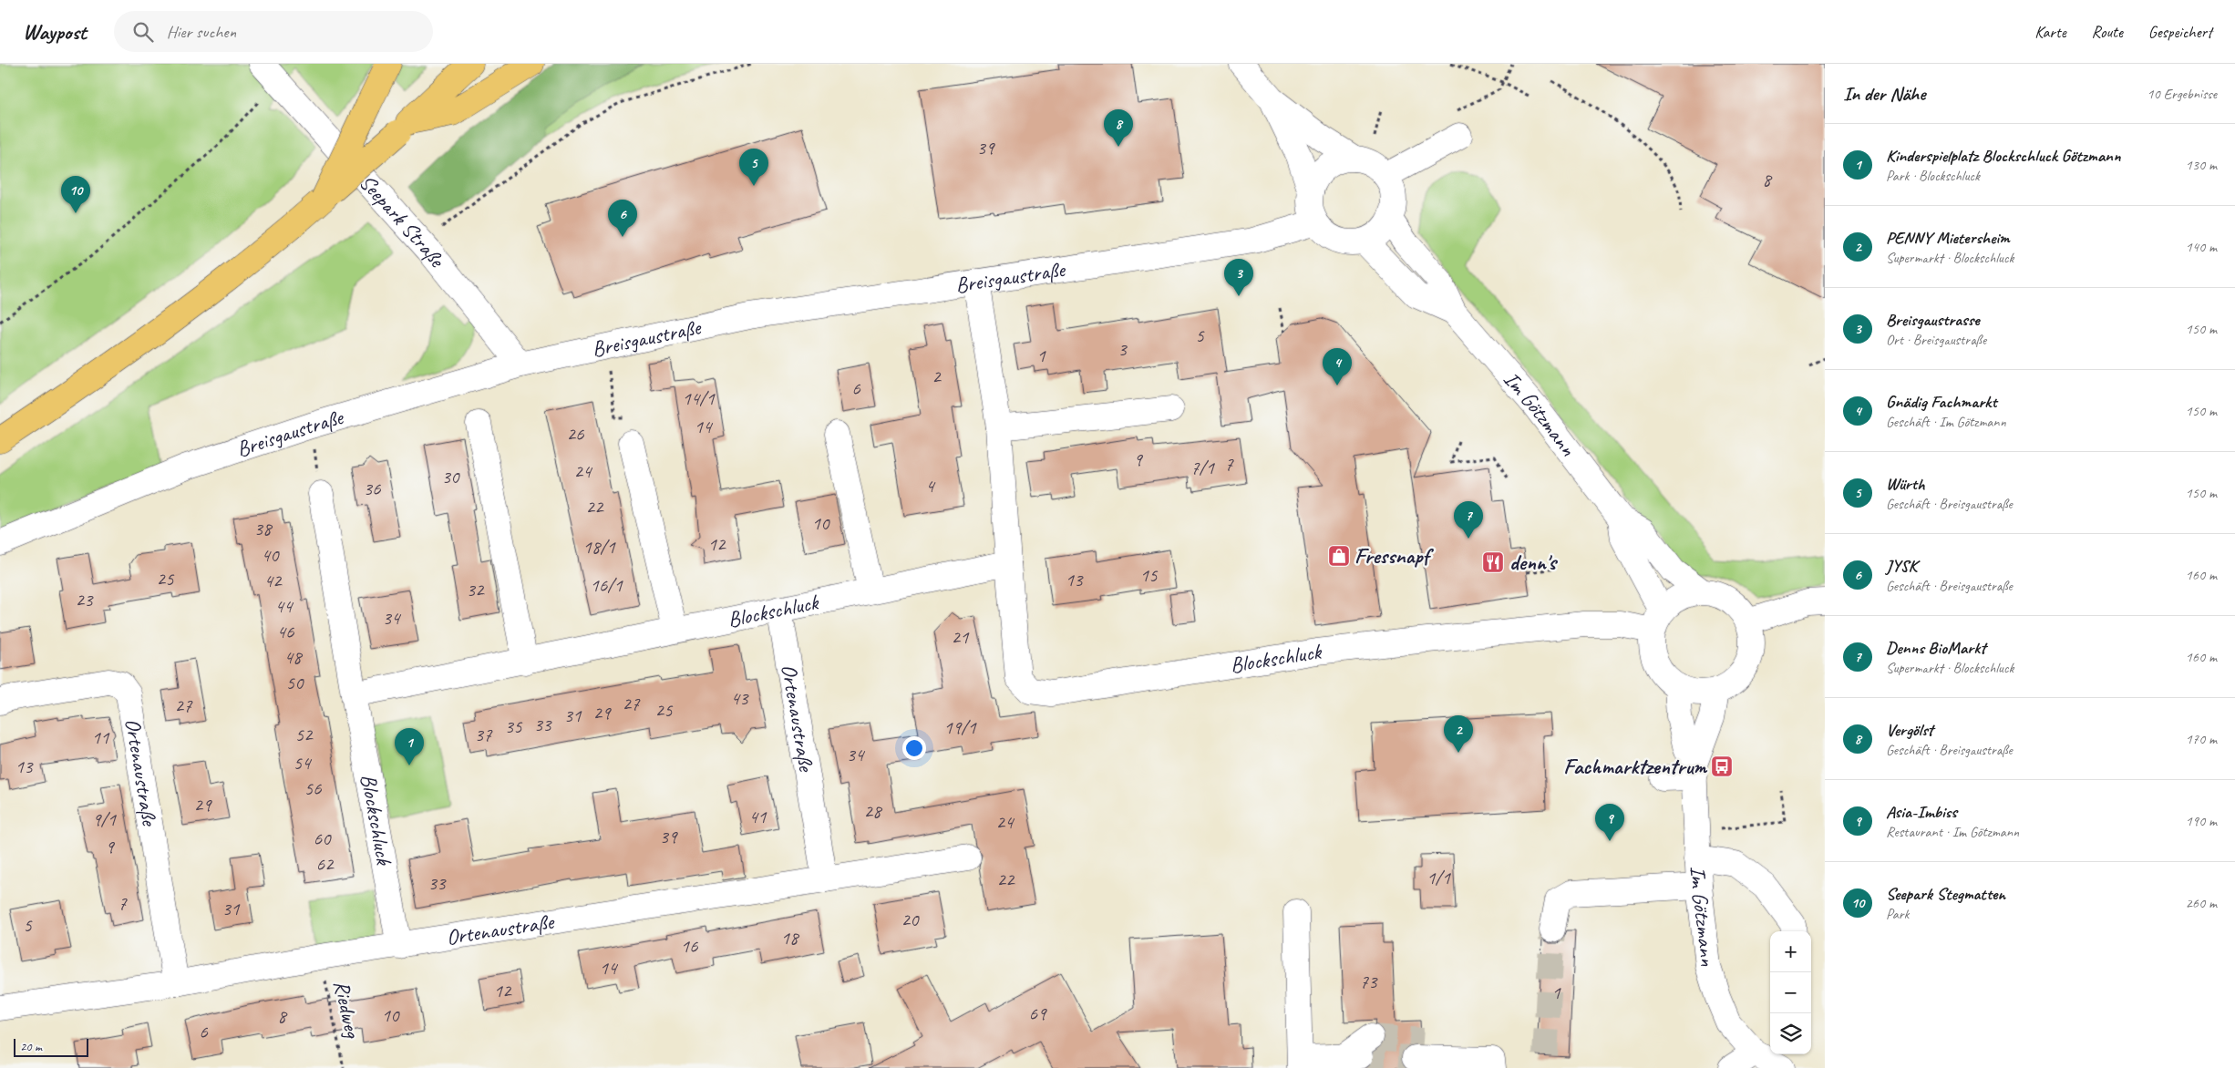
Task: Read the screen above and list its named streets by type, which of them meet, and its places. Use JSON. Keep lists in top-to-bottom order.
{
  "streets": {
    "street": [
      "Seepark Straße",
      "Breisgaustraße",
      "Im Götzmann",
      "Blockschluck",
      "Ortenaustraße"
    ],
    "path": ["Riedweg"]
  },
  "crossings": [
    ["Seepark Straße", "Breisgaustraße"],
    ["Breisgaustraße", "Im Götzmann"],
    ["Breisgaustraße", "Blockschluck"],
    ["Im Götzmann", "Blockschluck"],
    ["Blockschluck", "Ortenaustraße"],
    ["Ortenaustraße", "Riedweg"]
  ],
  "places": {
    "shop": ["Fressnapf"],
    "restaurant": ["denn's"],
    "bus stop": ["Fachmarktzentrum"]
  },
  "house_numbers": [
    "39",
    "8",
    "5",
    "3",
    "1",
    "2",
    "6",
    "14/1",
    "14",
    "26",
    "9",
    "7",
    "7/1",
    "24",
    "30",
    "4",
    "36",
    "22",
    "10",
    "38",
    "12",
    "18/1",
    "40",
    "15",
    "25",
    "13",
    "42",
    "16/1",
    "32",
    "23",
    "44",
    "34",
    "46",
    "21",
    "48",
    "50",
    "43",
    "27",
    "27",
    "25",
    "29",
    "31",
    "33",
    "35",
    "19/1",
    "52",
    "37",
    "11",
    "34",
    "54",
    "13",
    "56",
    "29",
    "28",
    "41",
    "9/1",
    "24",
    "39",
    "60",
    "9",
    "62",
    "1/1",
    "22",
    "33",
    "7",
    "31",
    "20",
    "5",
    "18",
    "16",
    "14",
    "73",
    "12",
    "1",
    "69",
    "10",
    "8",
    "6"
  ],
  "scale_bar": "20 m",
  "page": {
    "header": "Waypost",
    "search": "Hier suchen",
    "nav": ["Karte", "Route", "Gespeichert"],
    "heading": ["In der Nähe", "10 Ergebnisse"],
    "pins": [
      "8",
      "5",
      "10",
      "6",
      "3",
      "4",
      "7",
      "2",
      "1",
      "9"
    ],
    "list": [
      {
        "mark": "1",
        "name": "Kinderspielplatz Blockschluck Götzmann",
        "note": "Park · Blockschluck",
        "value": "130 m"
      },
      {
        "mark": "2",
        "name": "PENNY Mietersheim",
        "note": "Supermarkt · Blockschluck",
        "value": "140 m"
      },
      {
        "mark": "3",
        "name": "Breisgaustrasse",
        "note": "Ort · Breisgaustraße",
        "value": "150 m"
      },
      {
        "mark": "4",
        "name": "Gnädig Fachmarkt",
        "note": "Geschäft · Im Götzmann",
        "value": "150 m"
      },
      {
        "mark": "5",
        "name": "Würth",
        "note": "Geschäft · Breisgaustraße",
        "value": "150 m"
      },
      {
        "mark": "6",
        "name": "JYSK",
        "note": "Geschäft · Breisgaustraße",
        "value": "160 m"
      },
      {
        "mark": "7",
        "name": "Denns BioMarkt",
        "note": "Supermarkt · Blockschluck",
        "value": "160 m"
      },
      {
        "mark": "8",
        "name": "Vergölst",
        "note": "Geschäft · Breisgaustraße",
        "value": "170 m"
      },
      {
        "mark": "9",
        "name": "Asia-Imbiss",
        "note": "Restaurant · Im Götzmann",
        "value": "190 m"
      },
      {
        "mark": "10",
        "name": "Seepark Stegmatten",
        "note": "Park",
        "value": "260 m"
      }
    ],
    "map_buttons": ["+", "−"],
    "scale": "20 m"
  }
}
